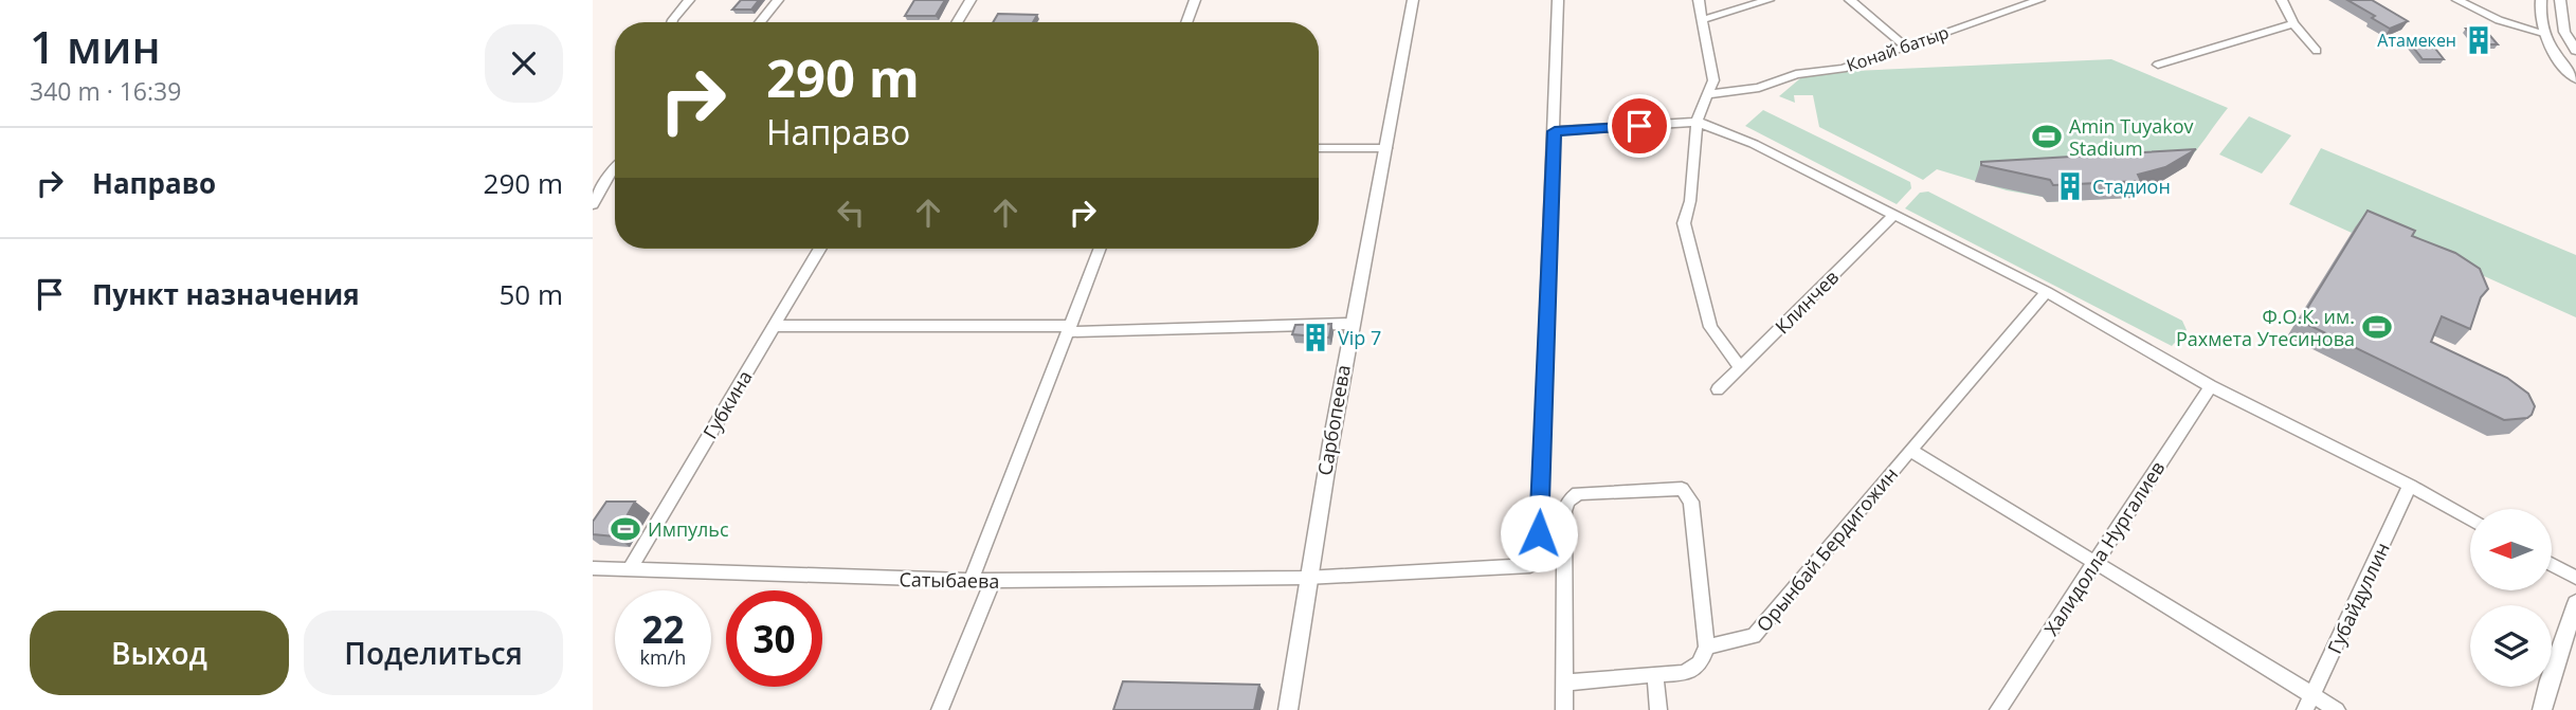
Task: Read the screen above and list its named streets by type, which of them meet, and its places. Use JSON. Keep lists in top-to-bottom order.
{
  "streets": {
    "street": [
      "Конай батыр",
      "Клинчев",
      "Губкина",
      "Сарбопеева",
      "Халидолла Нургалиев",
      "Орынбай Бердигожин",
      "Сатыбаева",
      "Губайдуллин"
    ]
  },
  "crossings": [
    ["Губкина", "Сатыбаева"],
    ["Сарбопеева", "Сатыбаева"]
  ],
  "places": {
    "building": ["Атамекен", "Стадион", "Vip 7"],
    "sports": ["Amin Tuyakov Stadium", "Ф.О.К. им. Рахмета Утесинова", "Импульс"]
  },
  "north": "left",
  "page": {
    "heading": ["1 мин", "340 m · 16:39"],
    "turn": ["290 m", "Направо"],
    "list": [
      {
        "name": "Направо",
        "value": "290 m"
      },
      {
        "name": "Пункт назначения",
        "value": "50 m"
      }
    ],
    "speed": "22 km/h",
    "limit": "30",
    "buttons": ["Выход", "Поделиться"]
  }
}
